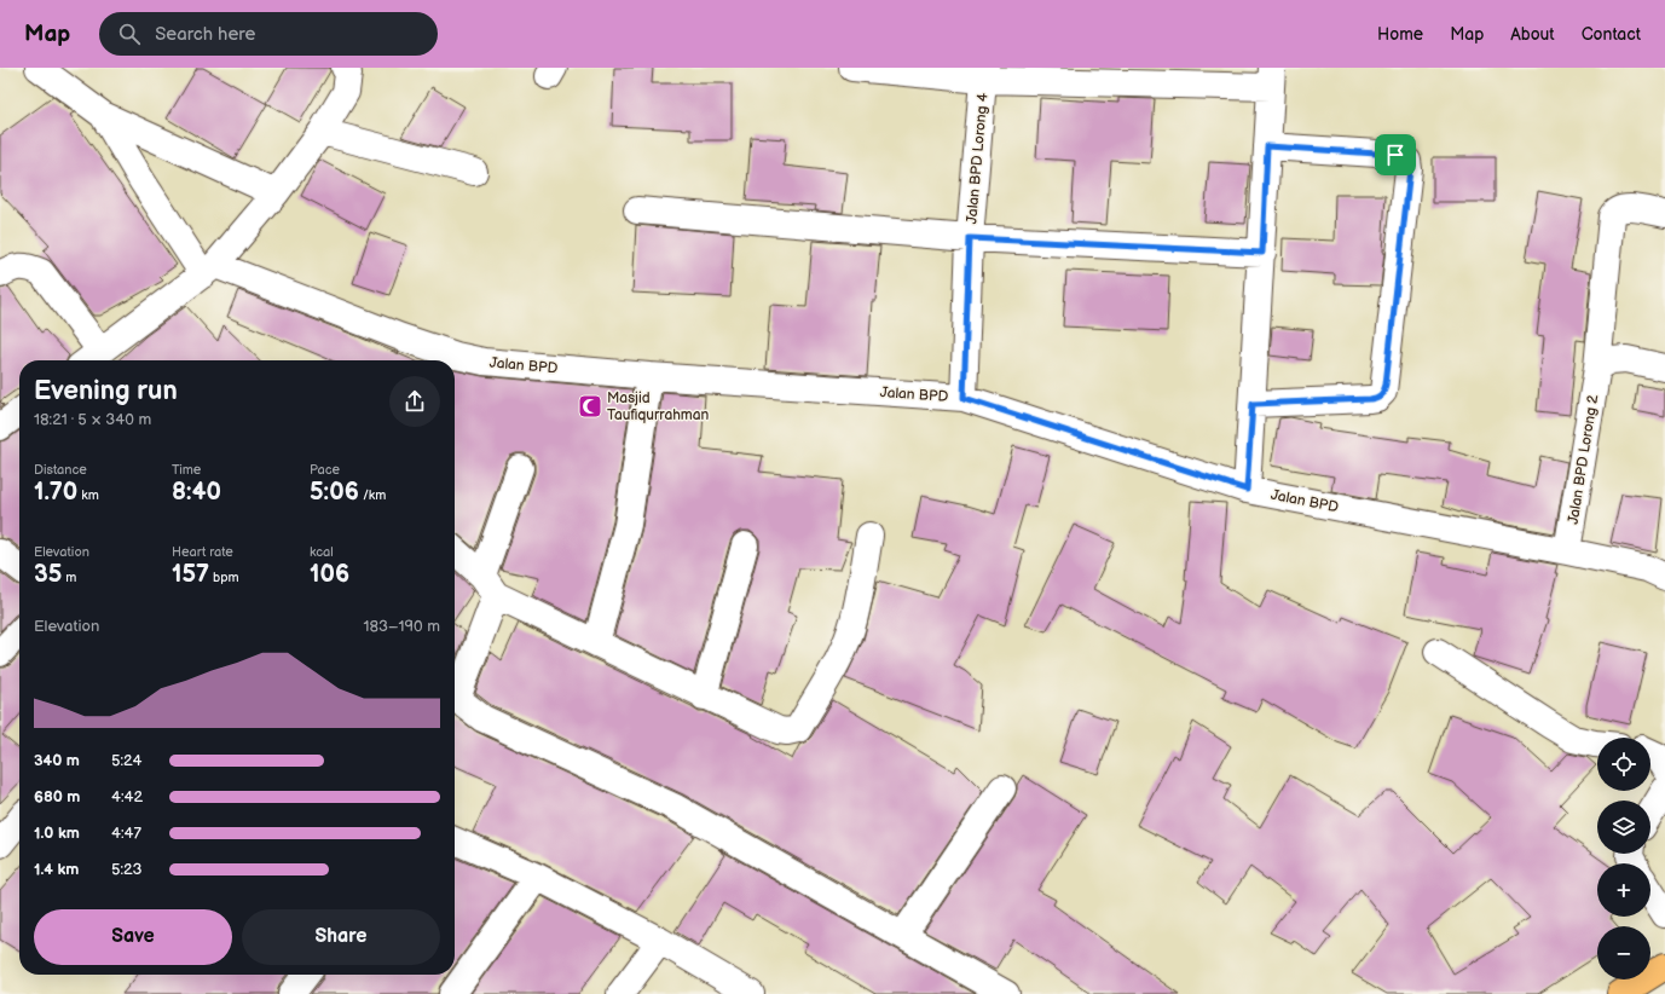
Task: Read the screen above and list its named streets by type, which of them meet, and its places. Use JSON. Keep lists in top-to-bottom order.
{
  "streets": {
    "street": ["Jalan BPD Lorong 4", "Jalan BPD", "Jalan BPD Lorong 2"]
  },
  "crossings": [
    ["Jalan BPD Lorong 4", "Jalan BPD"],
    ["Jalan BPD", "Jalan BPD Lorong 2"]
  ],
  "places": {
    "mosque": ["Masjid Taufiqurrahman"]
  },
  "page": {
    "header": "Map",
    "search": "Search here",
    "nav": [
      "Home",
      "Map",
      "About",
      "Contact"
    ],
    "heading": ["Evening run", "18:21 · 5 × 340 m"],
    "stats": [
      ["Distance", "1.70 km"],
      ["Time", "8:40"],
      ["Pace", "5:06 /km"],
      ["Elevation", "35 m"],
      ["Heart rate", "157 bpm"],
      ["kcal", "106"]
    ],
    "chart": ["Elevation", "183–190 m"],
    "map_buttons": ["+", "−"],
    "list": [
      {
        "name": "340 m",
        "note": "5:24"
      },
      {
        "name": "680 m",
        "note": "4:42"
      },
      {
        "name": "1.0 km",
        "note": "4:47"
      },
      {
        "name": "1.4 km",
        "note": "5:23"
      }
    ],
    "buttons": ["Save", "Share"]
  }
}
